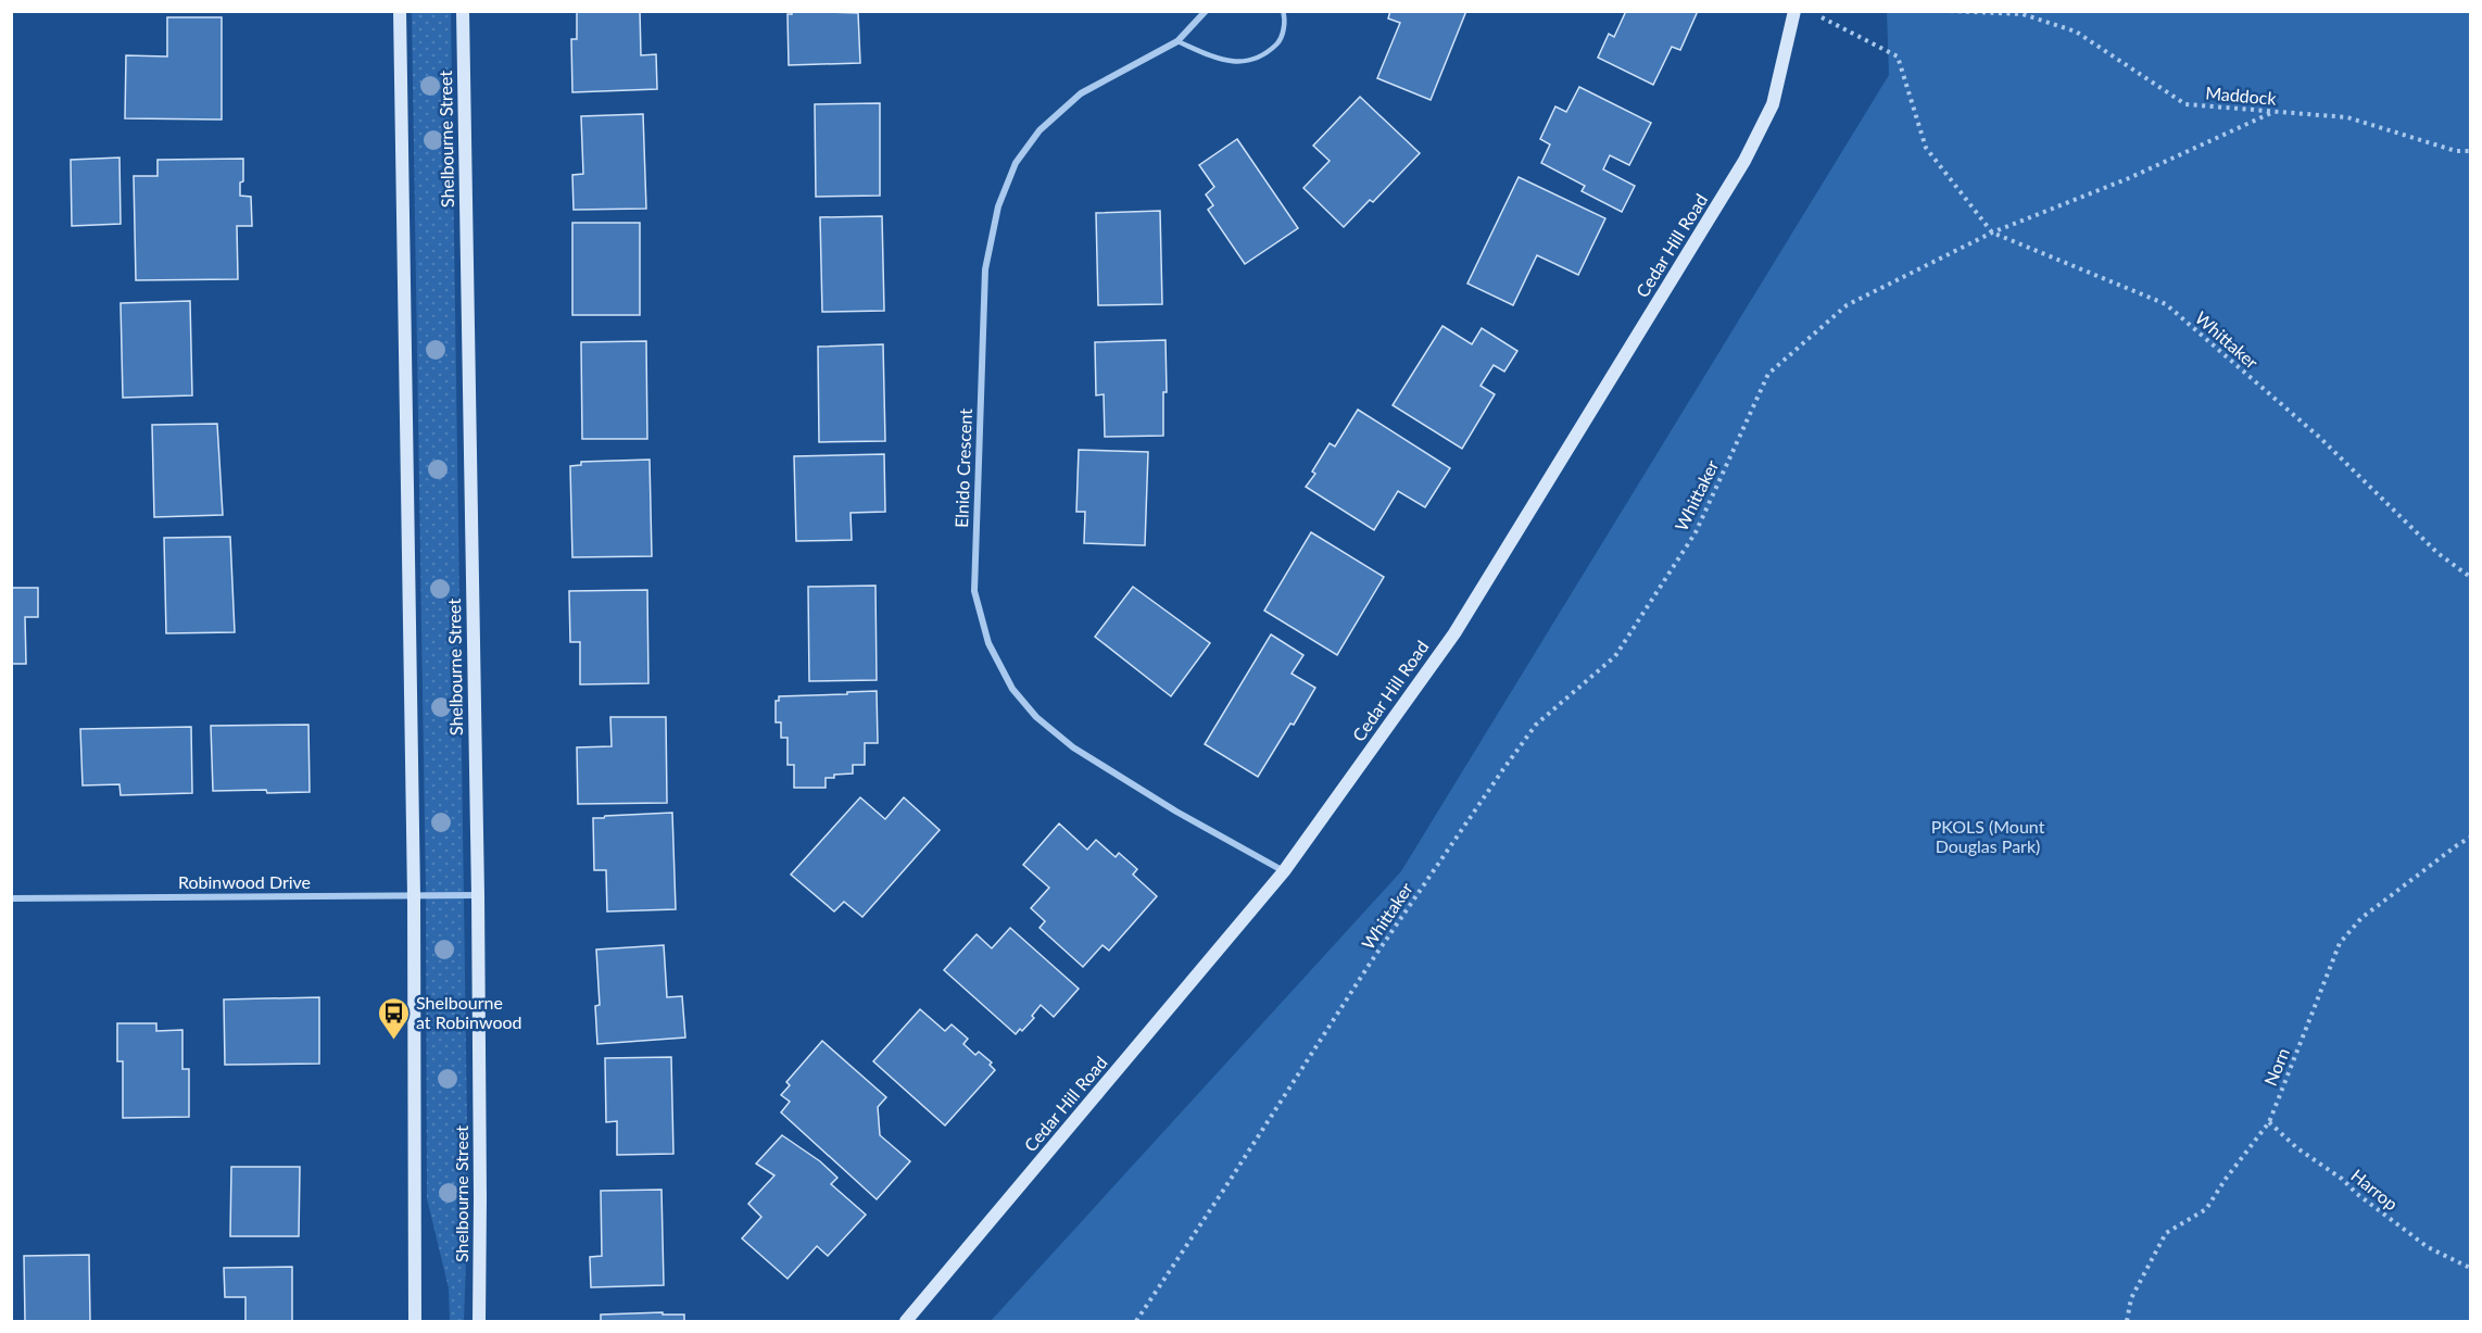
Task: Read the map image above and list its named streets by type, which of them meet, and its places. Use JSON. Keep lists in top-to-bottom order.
{
  "streets": {
    "main road": ["Shelbourne Street", "Cedar Hill Road"],
    "street": ["Elnido Crescent", "Robinwood Drive"],
    "path": [
      "Maddock",
      "Whittaker",
      "Norn",
      "Harrop"
    ]
  },
  "crossings": [
    ["Shelbourne Street", "Robinwood Drive"],
    ["Cedar Hill Road", "Elnido Crescent"],
    ["Norn", "Harrop"]
  ],
  "parks": ["PKOLS (Mount Douglas Park)"],
  "places": {
    "bus stop": ["Shelbourne at Robinwood"]
  }
}
